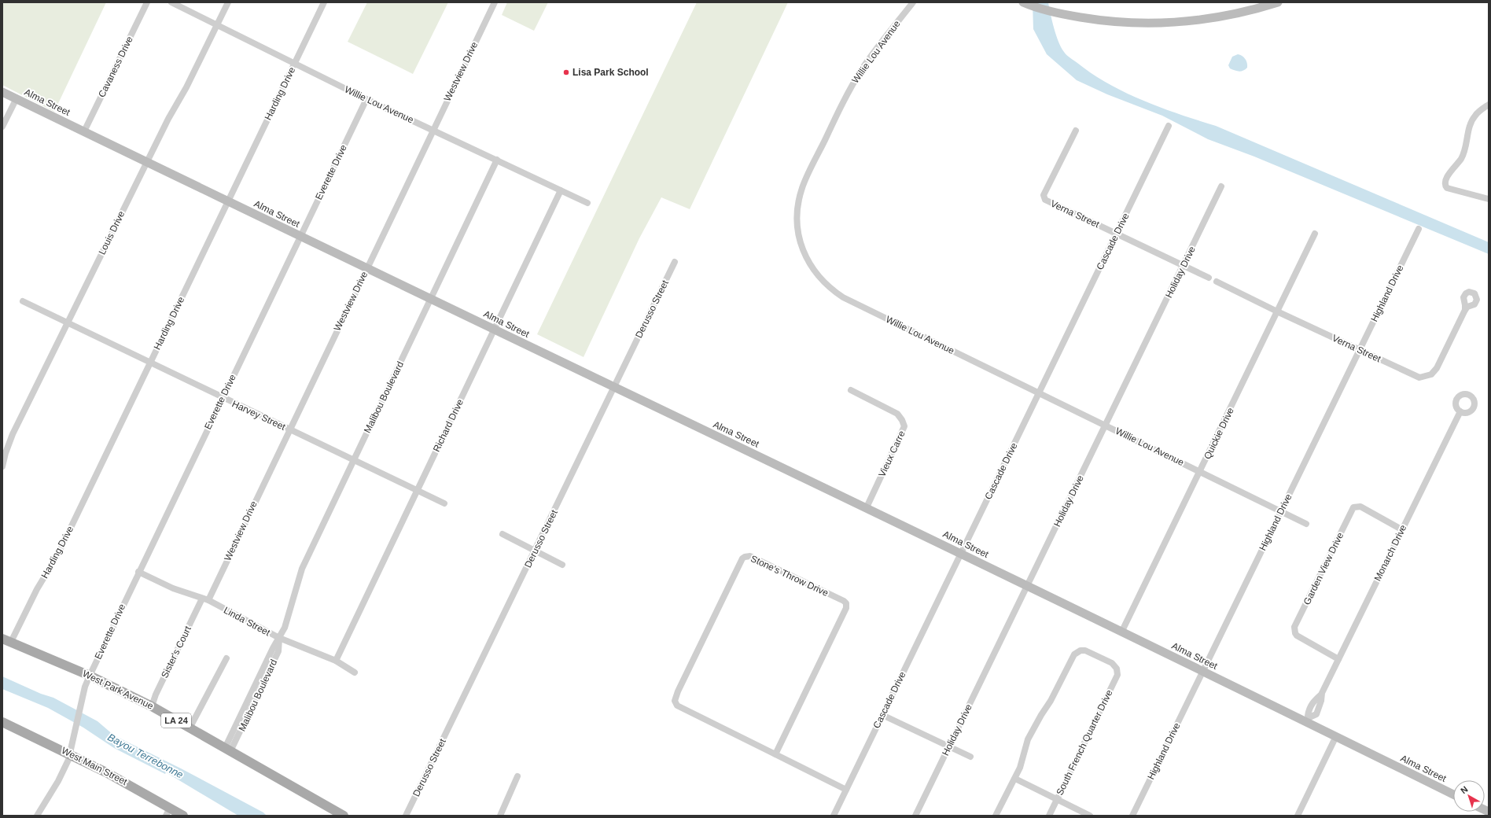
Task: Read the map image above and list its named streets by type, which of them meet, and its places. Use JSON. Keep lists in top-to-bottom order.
{
  "streets": {
    "main road": ["West Park Avenue", "LA 24", "West Main Street"],
    "street": [
      "Willie Lou Avenue",
      "Cavaness Drive",
      "Westview Drive",
      "Harding Drive",
      "Alma Street",
      "Everette Drive",
      "Verna Street",
      "Louis Drive",
      "Cascade Drive",
      "Holiday Drive",
      "Highland Drive",
      "Derusso Street",
      "Malibou Boulevard",
      "Harvey Street",
      "Richard Drive",
      "Quickie Drive",
      "Vieux Carre",
      "Monarch Drive",
      "Garden View Drive",
      "Stone's Throw Drive",
      "Linda Street",
      "Sister's Court",
      "South French Quarter Drive"
    ]
  },
  "crossings": [
    ["Willie Lou Avenue", "Westview Drive"],
    ["Willie Lou Avenue", "Harding Drive"],
    ["Willie Lou Avenue", "Everette Drive"],
    ["Willie Lou Avenue", "Louis Drive"],
    ["Willie Lou Avenue", "Cascade Drive"],
    ["Willie Lou Avenue", "Holiday Drive"],
    ["Willie Lou Avenue", "Highland Drive"],
    ["Willie Lou Avenue", "Malibou Boulevard"],
    ["Willie Lou Avenue", "Richard Drive"],
    ["Willie Lou Avenue", "Quickie Drive"],
    ["Cavaness Drive", "Alma Street"],
    ["Westview Drive", "Alma Street"],
    ["Westview Drive", "Harvey Street"],
    ["Westview Drive", "Linda Street"],
    ["Westview Drive", "Sister's Court"],
    ["Harding Drive", "Alma Street"],
    ["Harding Drive", "Harvey Street"],
    ["Harding Drive", "West Park Avenue"],
    ["Alma Street", "Everette Drive"],
    ["Alma Street", "Louis Drive"],
    ["Alma Street", "Cascade Drive"],
    ["Alma Street", "Holiday Drive"],
    ["Alma Street", "Highland Drive"],
    ["Alma Street", "Derusso Street"],
    ["Alma Street", "Malibou Boulevard"],
    ["Alma Street", "Richard Drive"],
    ["Alma Street", "Quickie Drive"],
    ["Alma Street", "Vieux Carre"],
    ["Alma Street", "Monarch Drive"],
    ["Everette Drive", "Harvey Street"],
    ["Everette Drive", "Linda Street"],
    ["Everette Drive", "West Park Avenue"],
    ["Everette Drive", "West Main Street"],
    ["Verna Street", "Cascade Drive"],
    ["Verna Street", "Holiday Drive"],
    ["Verna Street", "Highland Drive"],
    ["Verna Street", "Quickie Drive"],
    ["Louis Drive", "Harvey Street"],
    ["Cascade Drive", "Stone's Throw Drive"],
    ["Malibou Boulevard", "Harvey Street"],
    ["Malibou Boulevard", "Linda Street"],
    ["Malibou Boulevard", "West Park Avenue"],
    ["Harvey Street", "Richard Drive"],
    ["Richard Drive", "Linda Street"],
    ["Monarch Drive", "Garden View Drive"],
    ["Linda Street", "Sister's Court"],
    ["Sister's Court", "West Park Avenue"]
  ],
  "water": ["Bayou Terrebonne"],
  "places": ["Lisa Park School"],
  "north": "top left"
}
